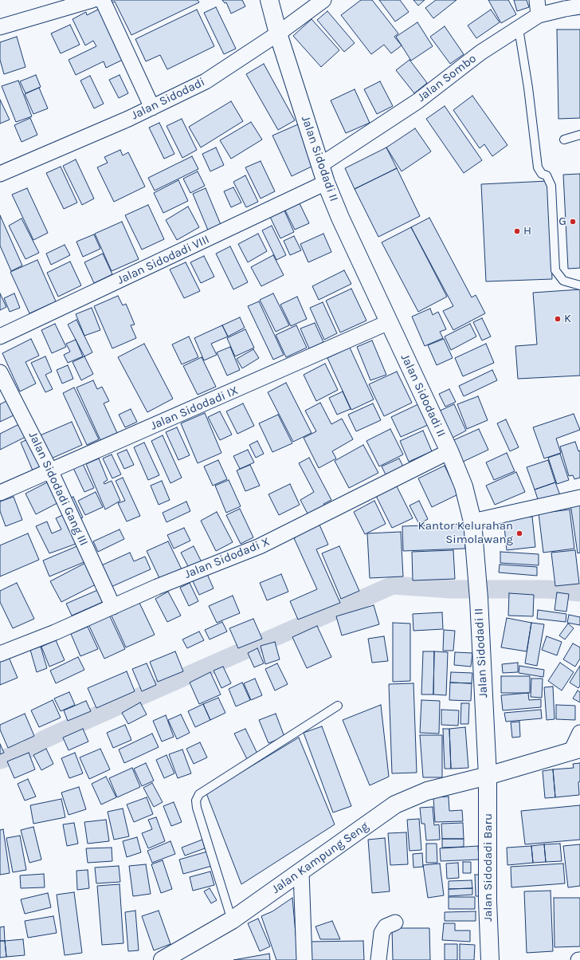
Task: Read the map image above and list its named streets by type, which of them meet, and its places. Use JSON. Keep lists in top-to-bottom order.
{
  "streets": {
    "street": [
      "Jalan Sombo",
      "Jalan Sidodadi",
      "Jalan Sidodadi II",
      "Jalan Sidodadi VIII",
      "Jalan Sidodadi IX",
      "Jalan Sidodadi Gang III",
      "Jalan Sidodadi X",
      "Jalan Kampung Seng",
      "Jalan Sidodadi Baru"
    ]
  },
  "crossings": [
    ["Jalan Sombo", "Jalan Sidodadi II"],
    ["Jalan Sidodadi", "Jalan Sidodadi II"],
    ["Jalan Sidodadi II", "Jalan Sidodadi VIII"],
    ["Jalan Sidodadi II", "Jalan Sidodadi IX"],
    ["Jalan Sidodadi II", "Jalan Sidodadi X"],
    ["Jalan Sidodadi II", "Jalan Kampung Seng"],
    ["Jalan Sidodadi II", "Jalan Sidodadi Baru"],
    ["Jalan Sidodadi IX", "Jalan Sidodadi Gang III"],
    ["Jalan Sidodadi Gang III", "Jalan Sidodadi X"],
    ["Jalan Kampung Seng", "Jalan Sidodadi Baru"]
  ],
  "places": [
    "G",
    "H",
    "K",
    "Kantor Kelurahan Simolawang"
  ]
}
